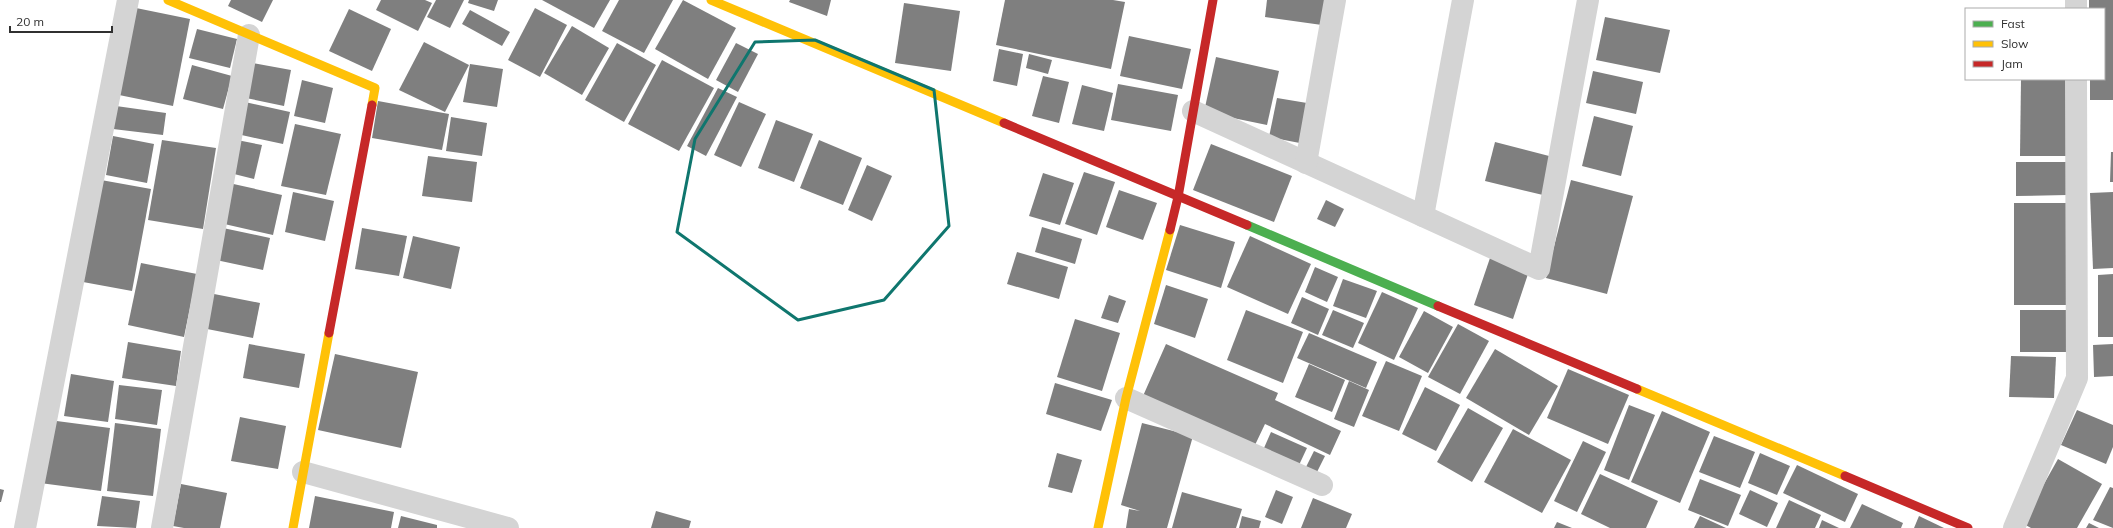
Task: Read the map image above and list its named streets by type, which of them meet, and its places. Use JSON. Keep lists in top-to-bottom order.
{
  "legend": ["Fast", "Slow", "Jam"],
  "scale_bar": "20 m"
}
